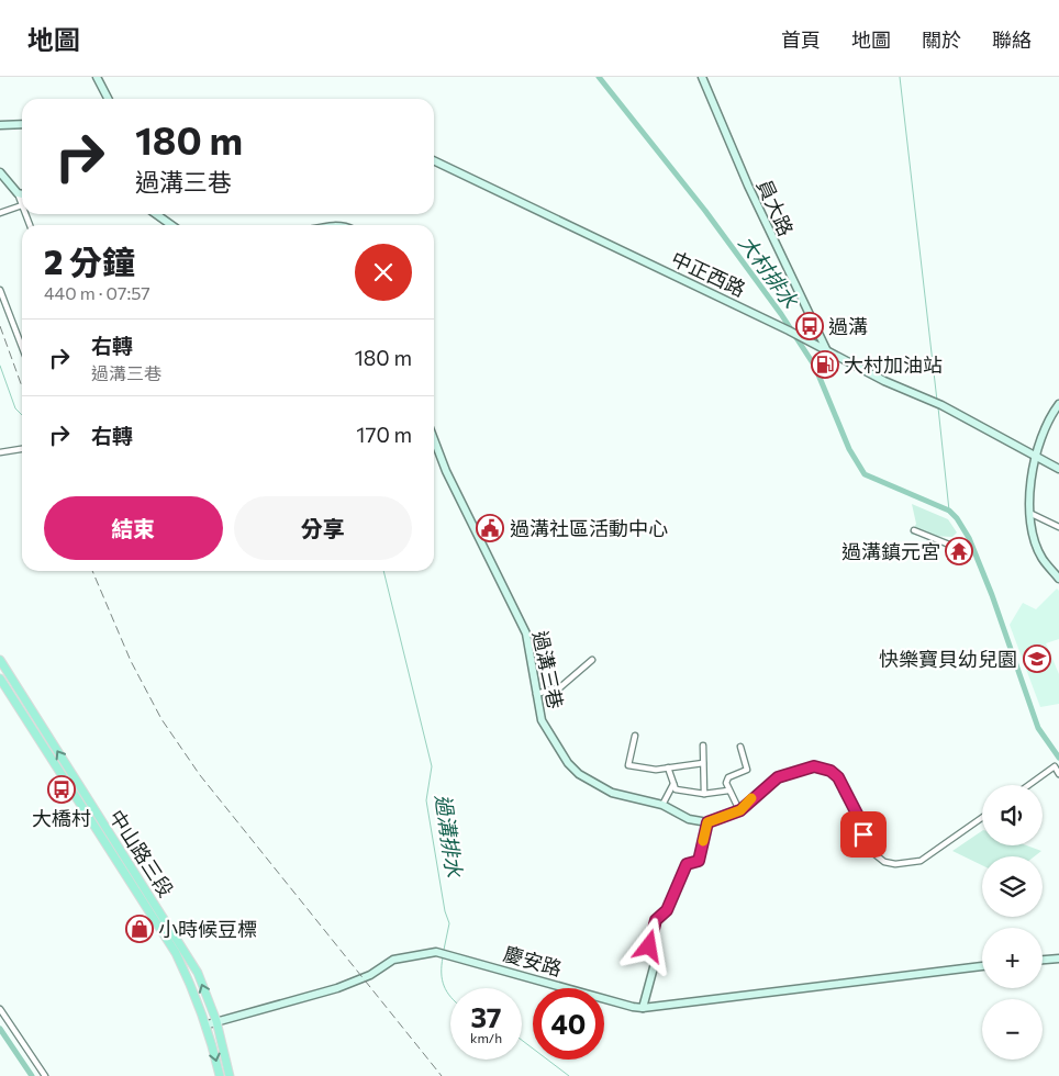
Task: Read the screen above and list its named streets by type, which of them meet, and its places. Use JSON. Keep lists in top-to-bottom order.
{
  "streets": {
    "main road": ["中山路三段"],
    "street": [
      "員大路",
      "中正西路",
      "過溝三巷",
      "慶安路"
    ]
  },
  "crossings": [
    ["員大路", "中正西路"],
    ["中山路三段", "慶安路"]
  ],
  "water": ["大村排水", "過溝排水"],
  "places": {
    "bus stop": ["過溝", "大橋村"],
    "fuel station": ["大村加油站"],
    "public building": ["過溝社區活動中心"],
    "temple": ["過溝鎮元宮"],
    "school or university": ["快樂寶貝幼兒園"],
    "shop": ["小時候豆標"]
  },
  "page": {
    "header": "地圖",
    "nav": [
      "首頁",
      "地圖",
      "關於",
      "聯絡"
    ],
    "turn": ["180 m", "過溝三巷"],
    "heading": ["2 分鐘", "440 m · 07:57"],
    "list": [
      {
        "name": "右轉",
        "note": "過溝三巷",
        "value": "180 m"
      },
      {
        "name": "右轉",
        "value": "170 m"
      }
    ],
    "buttons": ["結束", "分享"],
    "map_buttons": ["+", "−"],
    "speed": "37 km/h",
    "limit": "40"
  }
}
